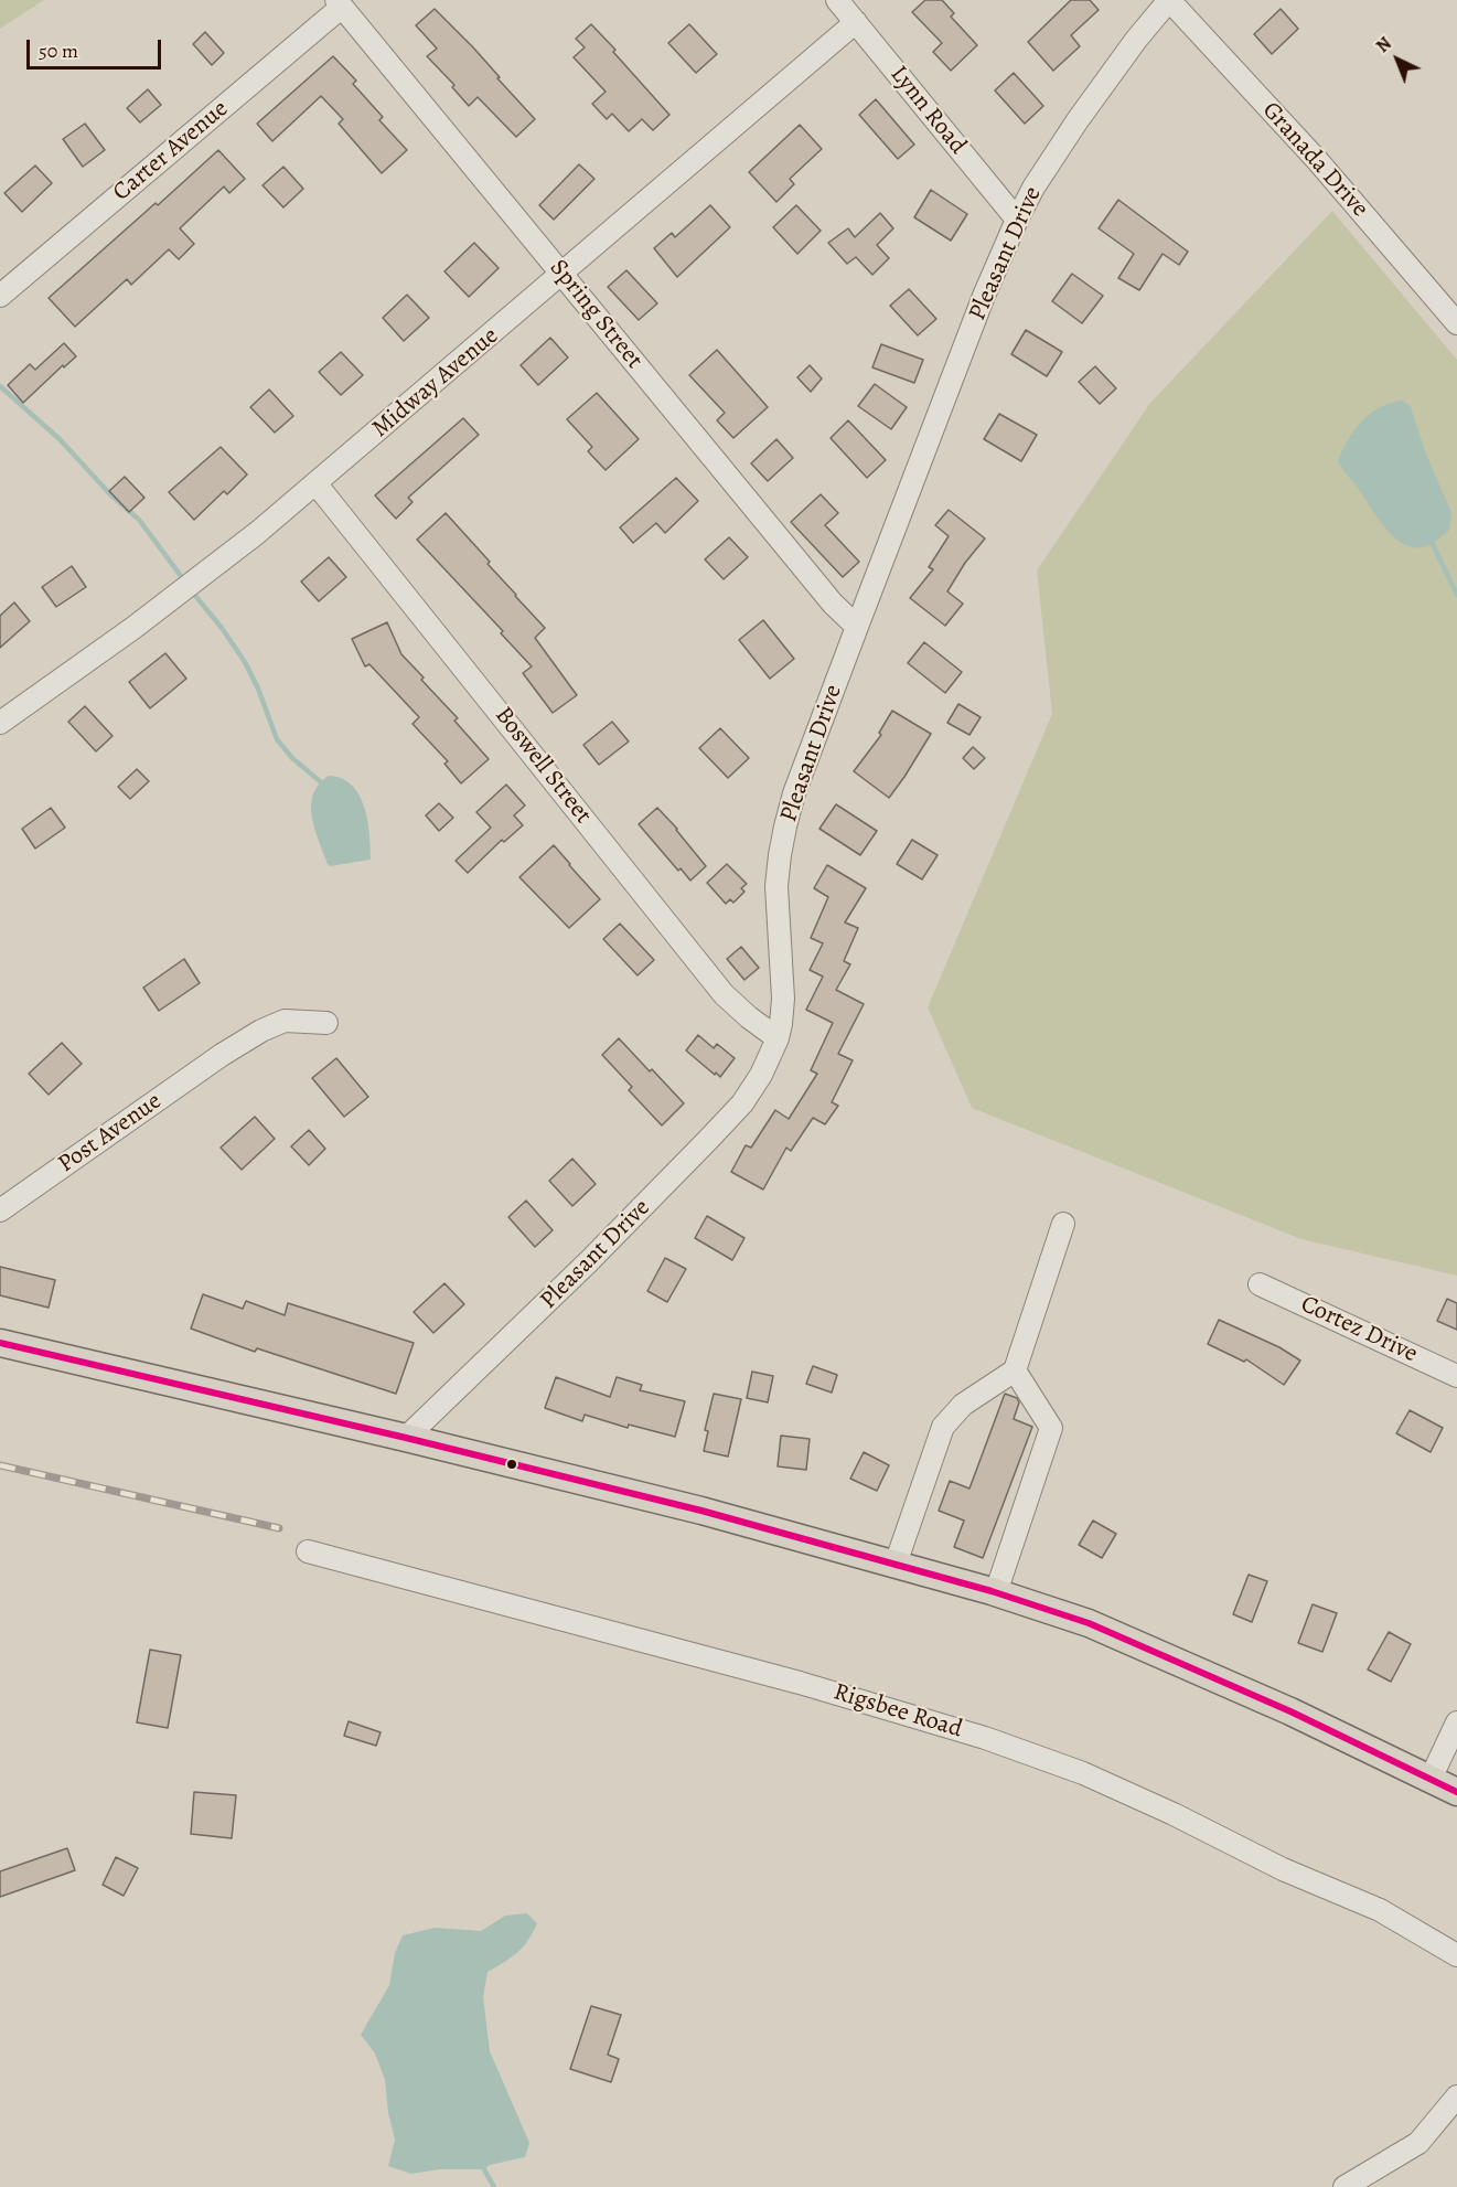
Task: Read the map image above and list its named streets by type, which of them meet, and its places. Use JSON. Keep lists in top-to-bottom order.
{
  "streets": {
    "street": [
      "Lynn Road",
      "Carter Avenue",
      "Granada Drive",
      "Pleasant Drive",
      "Spring Street",
      "Midway Avenue",
      "Boswell Street",
      "Post Avenue",
      "Cortez Drive",
      "Rigsbee Road"
    ]
  },
  "crossings": [
    ["Lynn Road", "Pleasant Drive"],
    ["Lynn Road", "Midway Avenue"],
    ["Carter Avenue", "Spring Street"],
    ["Granada Drive", "Pleasant Drive"],
    ["Pleasant Drive", "Spring Street"],
    ["Pleasant Drive", "Boswell Street"],
    ["Spring Street", "Midway Avenue"],
    ["Midway Avenue", "Boswell Street"]
  ],
  "scale_bar": "50 m",
  "north": "top left"
}
